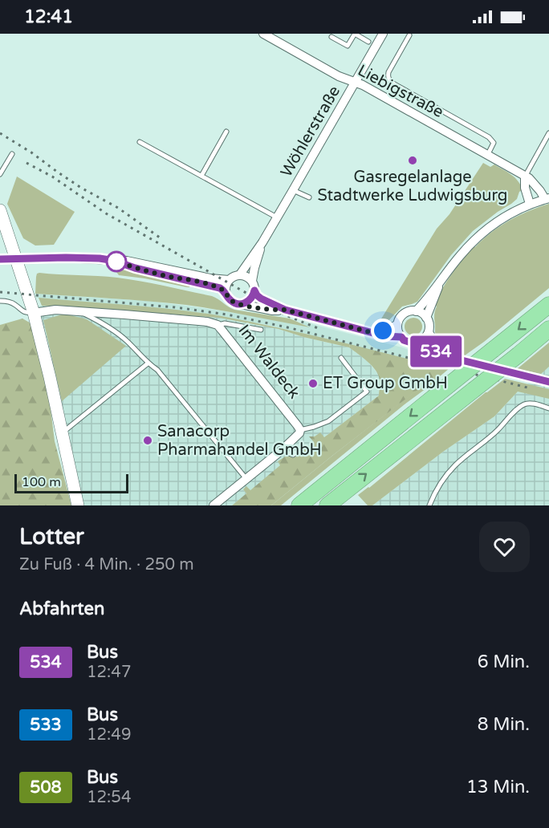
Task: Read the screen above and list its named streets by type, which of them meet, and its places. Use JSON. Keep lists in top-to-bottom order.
{
  "streets": {
    "street": ["Liebigstraße", "Wöhlerstraße", "Im Waldeck"]
  },
  "crossings": [
    ["Liebigstraße", "Wöhlerstraße"]
  ],
  "places": ["Gasregelanlage Stadtwerke Ludwigsburg", "ET Group GmbH", "Sanacorp Pharmahandel GmbH"],
  "lines": ["bus line 534"],
  "scale_bar": "100 m",
  "page": {
    "status": "12:41",
    "on_map": "534",
    "scale": "100 m",
    "heading": [
      ["Lotter", "Zu Fuß · 4 Min. · 250 m"],
      "Abfahrten"
    ],
    "list": [
      {
        "mark": "534",
        "name": "Bus",
        "note": "12:47",
        "value": "6 Min."
      },
      {
        "mark": "533",
        "name": "Bus",
        "note": "12:49",
        "value": "8 Min."
      },
      {
        "mark": "508",
        "name": "Bus",
        "note": "12:54",
        "value": "13 Min."
      }
    ]
  }
}
